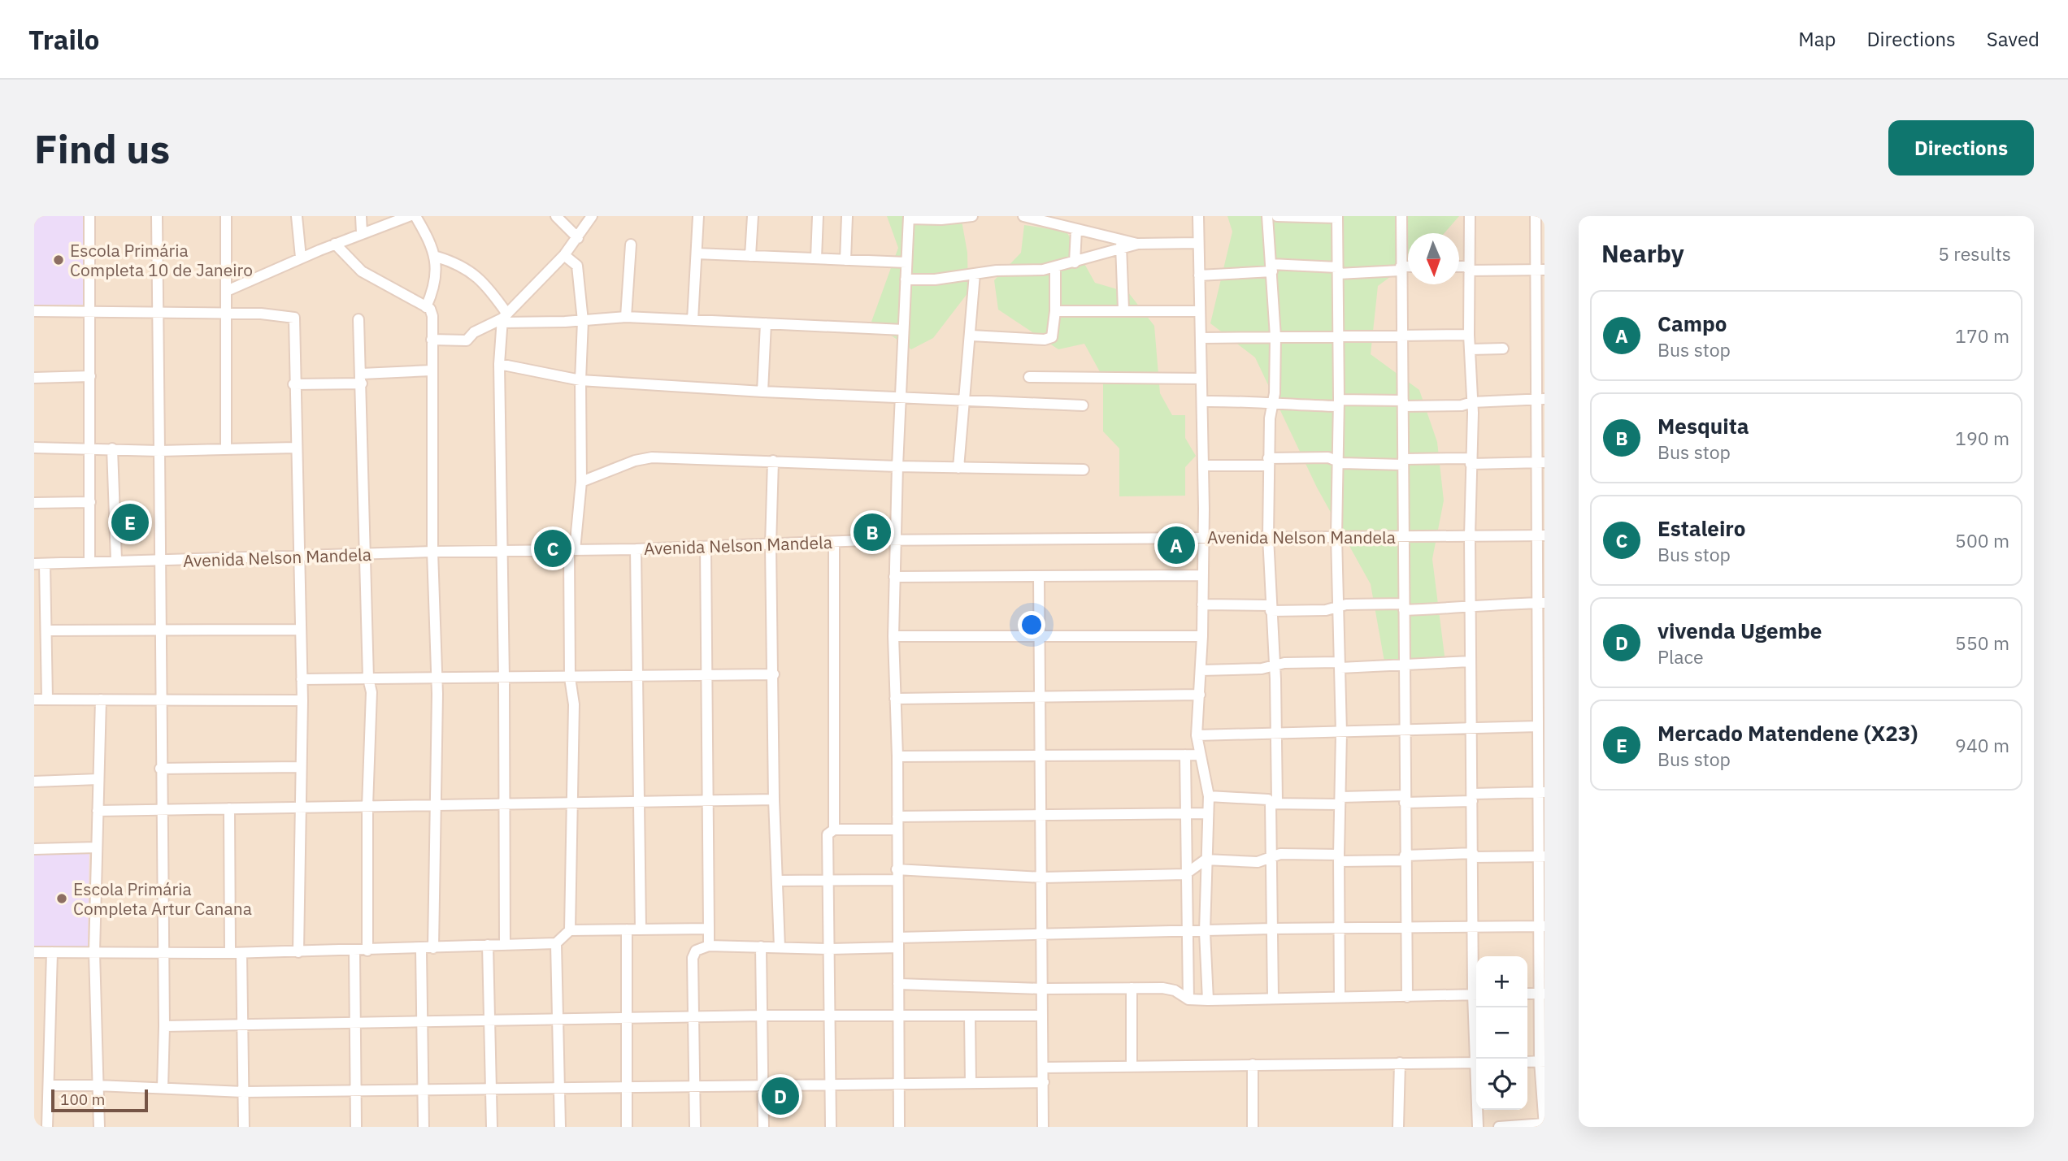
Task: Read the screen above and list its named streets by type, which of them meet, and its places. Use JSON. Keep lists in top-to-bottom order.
{
  "streets": {
    "street": ["Avenida Nelson Mandela"]
  },
  "places": ["Escola Primária Completa 10 de Janeiro", "Escola Primária Completa Artur Canana"],
  "scale_bar": "100 m",
  "north": "bottom",
  "page": {
    "header": "Trailo",
    "nav": ["Map", "Directions", "Saved"],
    "buttons": "Directions",
    "title": "Find us",
    "heading": ["Nearby", "5 results"],
    "list": [
      {
        "mark": "A",
        "name": "Campo",
        "note": "Bus stop",
        "value": "170 m"
      },
      {
        "mark": "B",
        "name": "Mesquita",
        "note": "Bus stop",
        "value": "190 m"
      },
      {
        "mark": "C",
        "name": "Estaleiro",
        "note": "Bus stop",
        "value": "500 m"
      },
      {
        "mark": "D",
        "name": "vivenda Ugembe",
        "note": "Place",
        "value": "550 m"
      },
      {
        "mark": "E",
        "name": "Mercado Matendene (X23)",
        "note": "Bus stop",
        "value": "940 m"
      }
    ],
    "pins": [
      "E",
      "B",
      "A",
      "C",
      "D"
    ],
    "map_buttons": ["+", "−"],
    "scale": "100 m"
  }
}
